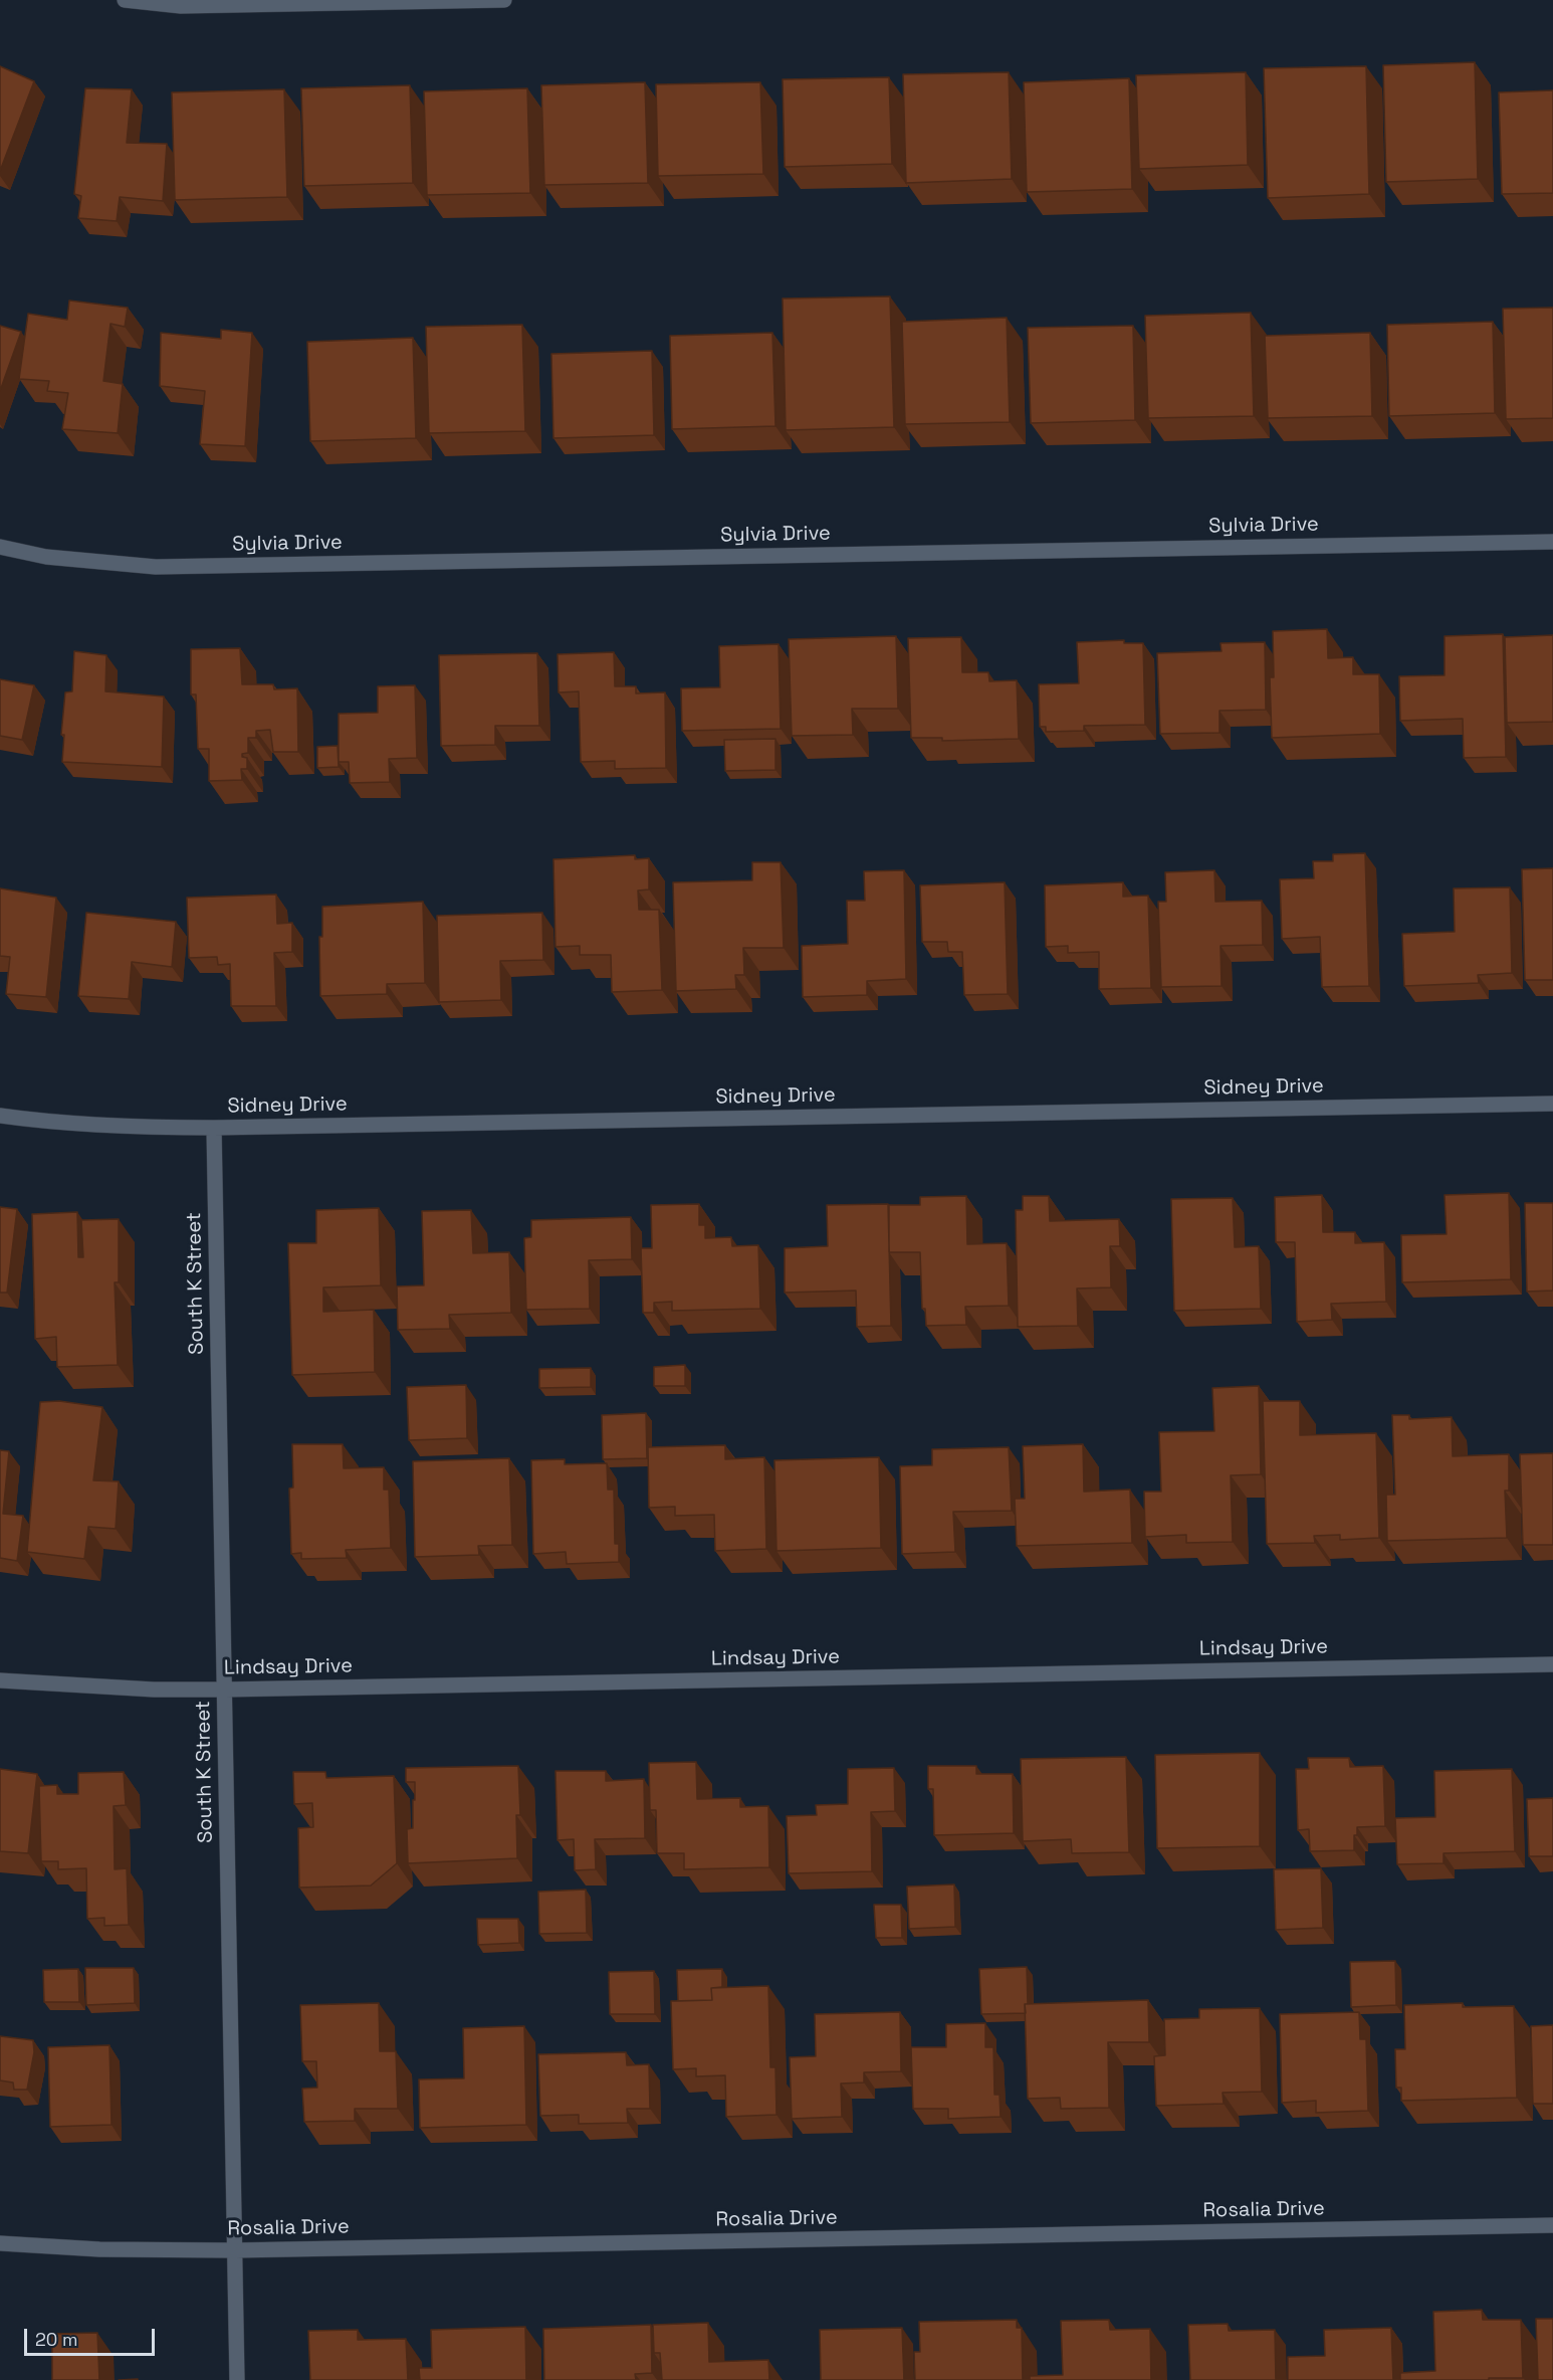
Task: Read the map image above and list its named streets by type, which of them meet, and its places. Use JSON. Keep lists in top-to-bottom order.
{
  "streets": {
    "street": [
      "Sylvia Drive",
      "Sidney Drive",
      "South K Street",
      "Lindsay Drive",
      "Rosalia Drive"
    ]
  },
  "crossings": [
    ["Sidney Drive", "South K Street"],
    ["South K Street", "Lindsay Drive"],
    ["South K Street", "Rosalia Drive"]
  ],
  "scale_bar": "20 m"
}
